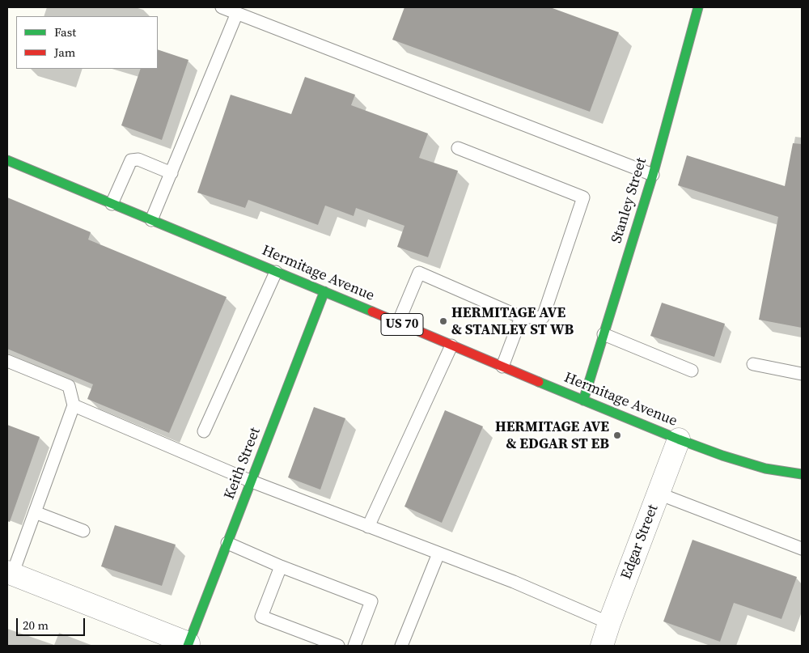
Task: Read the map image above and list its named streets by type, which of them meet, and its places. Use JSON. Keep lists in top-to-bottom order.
{
  "streets": {
    "main road": [
      "Stanley Street",
      "Hermitage Avenue",
      "US 70",
      "Keith Street"
    ],
    "street": ["Edgar Street"]
  },
  "crossings": [
    ["Stanley Street", "Hermitage Avenue"],
    ["Hermitage Avenue", "Keith Street"],
    ["Hermitage Avenue", "Edgar Street"]
  ],
  "places": ["HERMITAGE AVE & STANLEY ST WB", "HERMITAGE AVE & EDGAR ST EB"],
  "legend": ["Fast", "Jam"],
  "scale_bar": "20 m"
}
